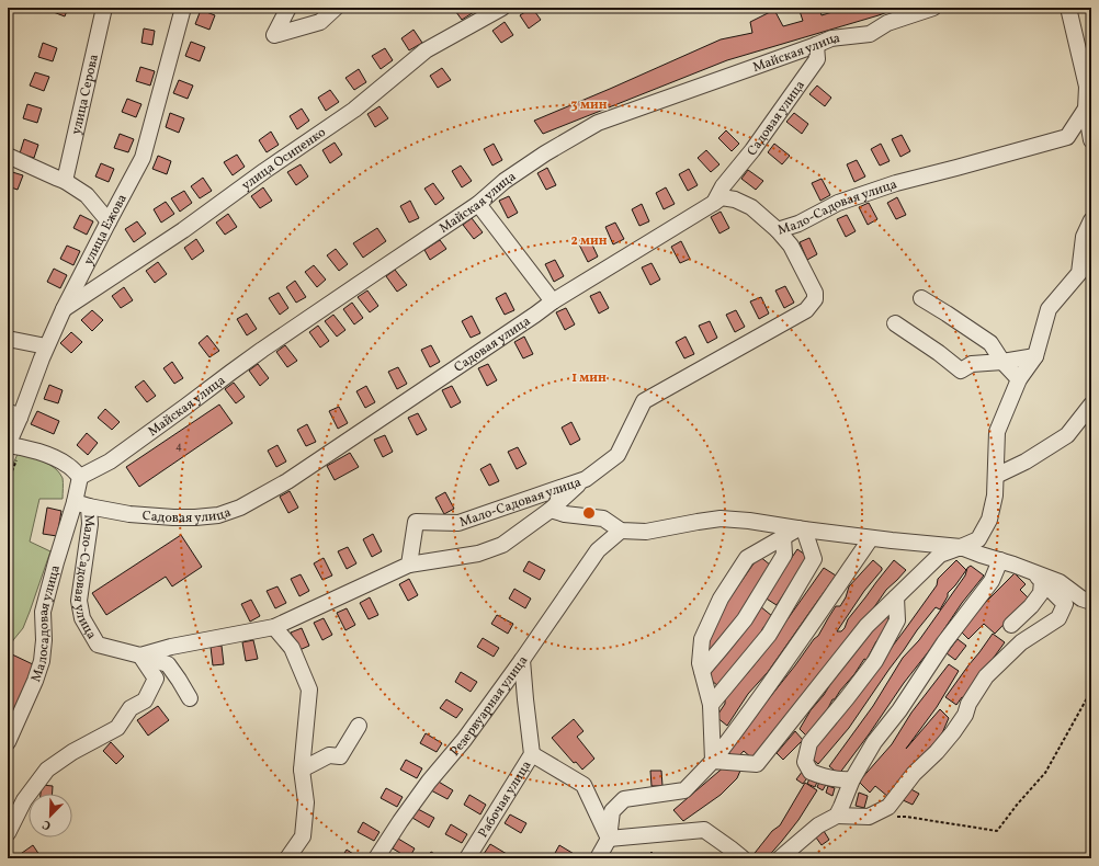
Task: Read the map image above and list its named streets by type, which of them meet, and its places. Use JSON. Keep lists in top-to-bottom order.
{
  "streets": {
    "street": [
      "Майская улица",
      "улица Серова",
      "Садовая улица",
      "улица Осипенко",
      "Мало-Садовая улица",
      "улица Ежова",
      "Малосадовая улица",
      "Резервуарная улица",
      "Рабочая улица"
    ]
  },
  "crossings": [
    ["Майская улица", "Садовая улица"],
    ["Садовая улица", "Мало-Садовая улица"],
    ["Садовая улица", "Малосадовая улица"],
    ["улица Осипенко", "улица Ежова"],
    ["Мало-Садовая улица", "Малосадовая улица"],
    ["Резервуарная улица", "Рабочая улица"]
  ],
  "house_numbers": ["4"],
  "north": "bottom left",
  "rings": ["3 мин", "2 мин", "1 мин"]
}
